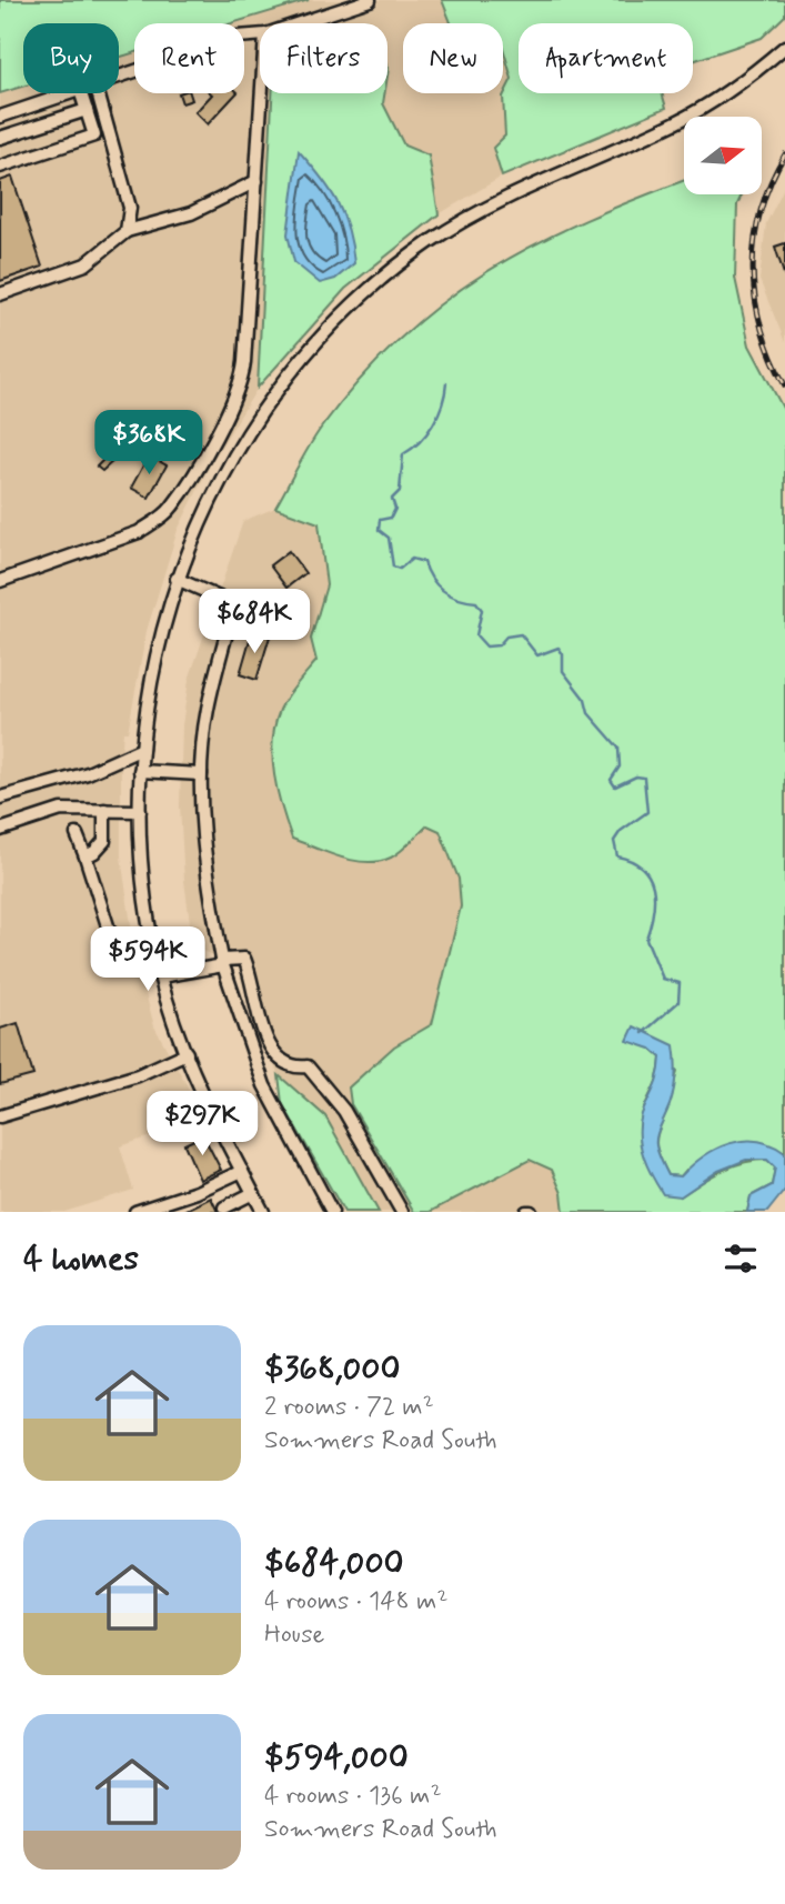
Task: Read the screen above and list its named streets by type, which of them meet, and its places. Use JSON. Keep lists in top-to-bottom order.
{
  "north": "right",
  "page": {
    "chip": [
      "Buy",
      "Rent",
      "Filters",
      "New",
      "Apartment"
    ],
    "price": [
      "$368K",
      "$684K",
      "$594K",
      "$297K"
    ],
    "heading": "4 homes",
    "list": [
      {
        "name": "$368,000",
        "note": "2 rooms · 72 m² · Sommers Road South"
      },
      {
        "name": "$684,000",
        "note": "4 rooms · 148 m² · House"
      },
      {
        "name": "$594,000",
        "note": "4 rooms · 136 m² · Sommers Road South"
      }
    ]
  }
}
